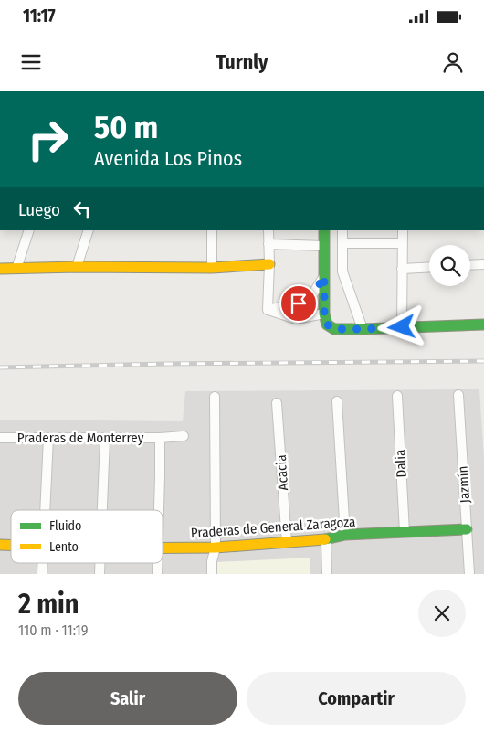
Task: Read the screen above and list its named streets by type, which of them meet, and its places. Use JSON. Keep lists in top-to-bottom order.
{
  "streets": {
    "street": [
      "Praderas de Monterrey",
      "Dalia",
      "Acacia",
      "Jazmín",
      "Praderas de General Zaragoza"
    ]
  },
  "crossings": [
    ["Dalia", "Praderas de General Zaragoza"],
    ["Acacia", "Praderas de General Zaragoza"],
    ["Jazmín", "Praderas de General Zaragoza"]
  ],
  "legend": ["Fluido", "Lento"],
  "page": {
    "status": "11:17",
    "header": "Turnly",
    "turn": ["50 m", "Avenida Los Pinos"],
    "then": "Luego",
    "heading": ["2 min", "110 m · 11:19"],
    "buttons": ["Salir", "Compartir"]
  }
}
